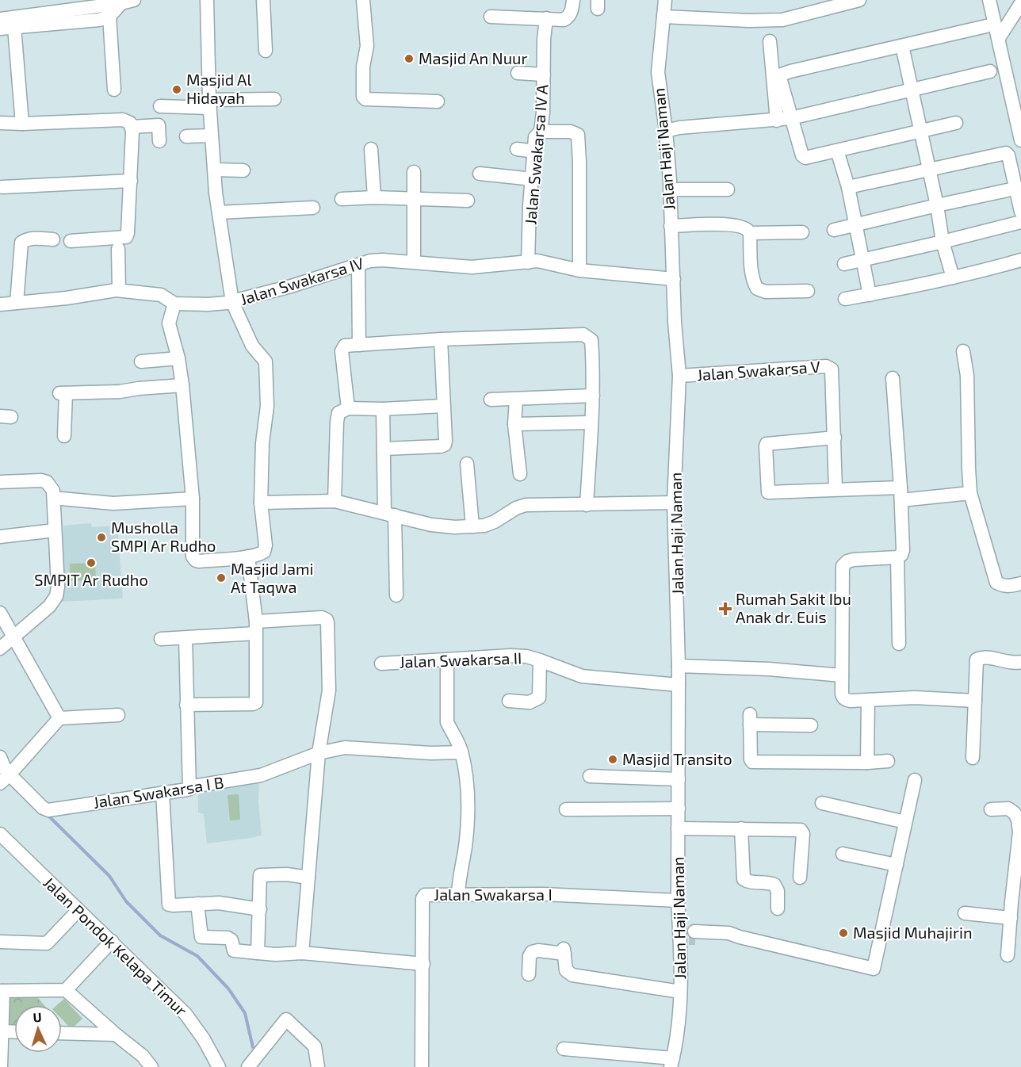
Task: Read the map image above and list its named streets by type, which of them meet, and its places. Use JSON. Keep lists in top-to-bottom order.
{
  "streets": {
    "street": [
      "Jalan Haji Naman",
      "Jalan Swakarsa IV A",
      "Jalan Swakarsa IV",
      "Jalan Swakarsa V",
      "Jalan Swakarsa II",
      "Jalan Swakarsa I B",
      "Jalan Swakarsa I",
      "Jalan Pondok Kelapa Timur"
    ]
  },
  "crossings": [
    ["Jalan Haji Naman", "Jalan Swakarsa IV"],
    ["Jalan Haji Naman", "Jalan Swakarsa V"],
    ["Jalan Haji Naman", "Jalan Swakarsa II"],
    ["Jalan Haji Naman", "Jalan Swakarsa I"],
    ["Jalan Swakarsa IV A", "Jalan Swakarsa IV"]
  ],
  "places": {
    "other": [
      "Masjid An Nuur",
      "Masjid Al Hidayah",
      "Musholla SMPI Ar Rudho",
      "SMPIT Ar Rudho",
      "Masjid Jami At Taqwa",
      "Masjid Transito",
      "Masjid Muhajirin"
    ],
    "health": ["Rumah Sakit Ibu Anak dr. Euis"]
  },
  "north": "top"
}
